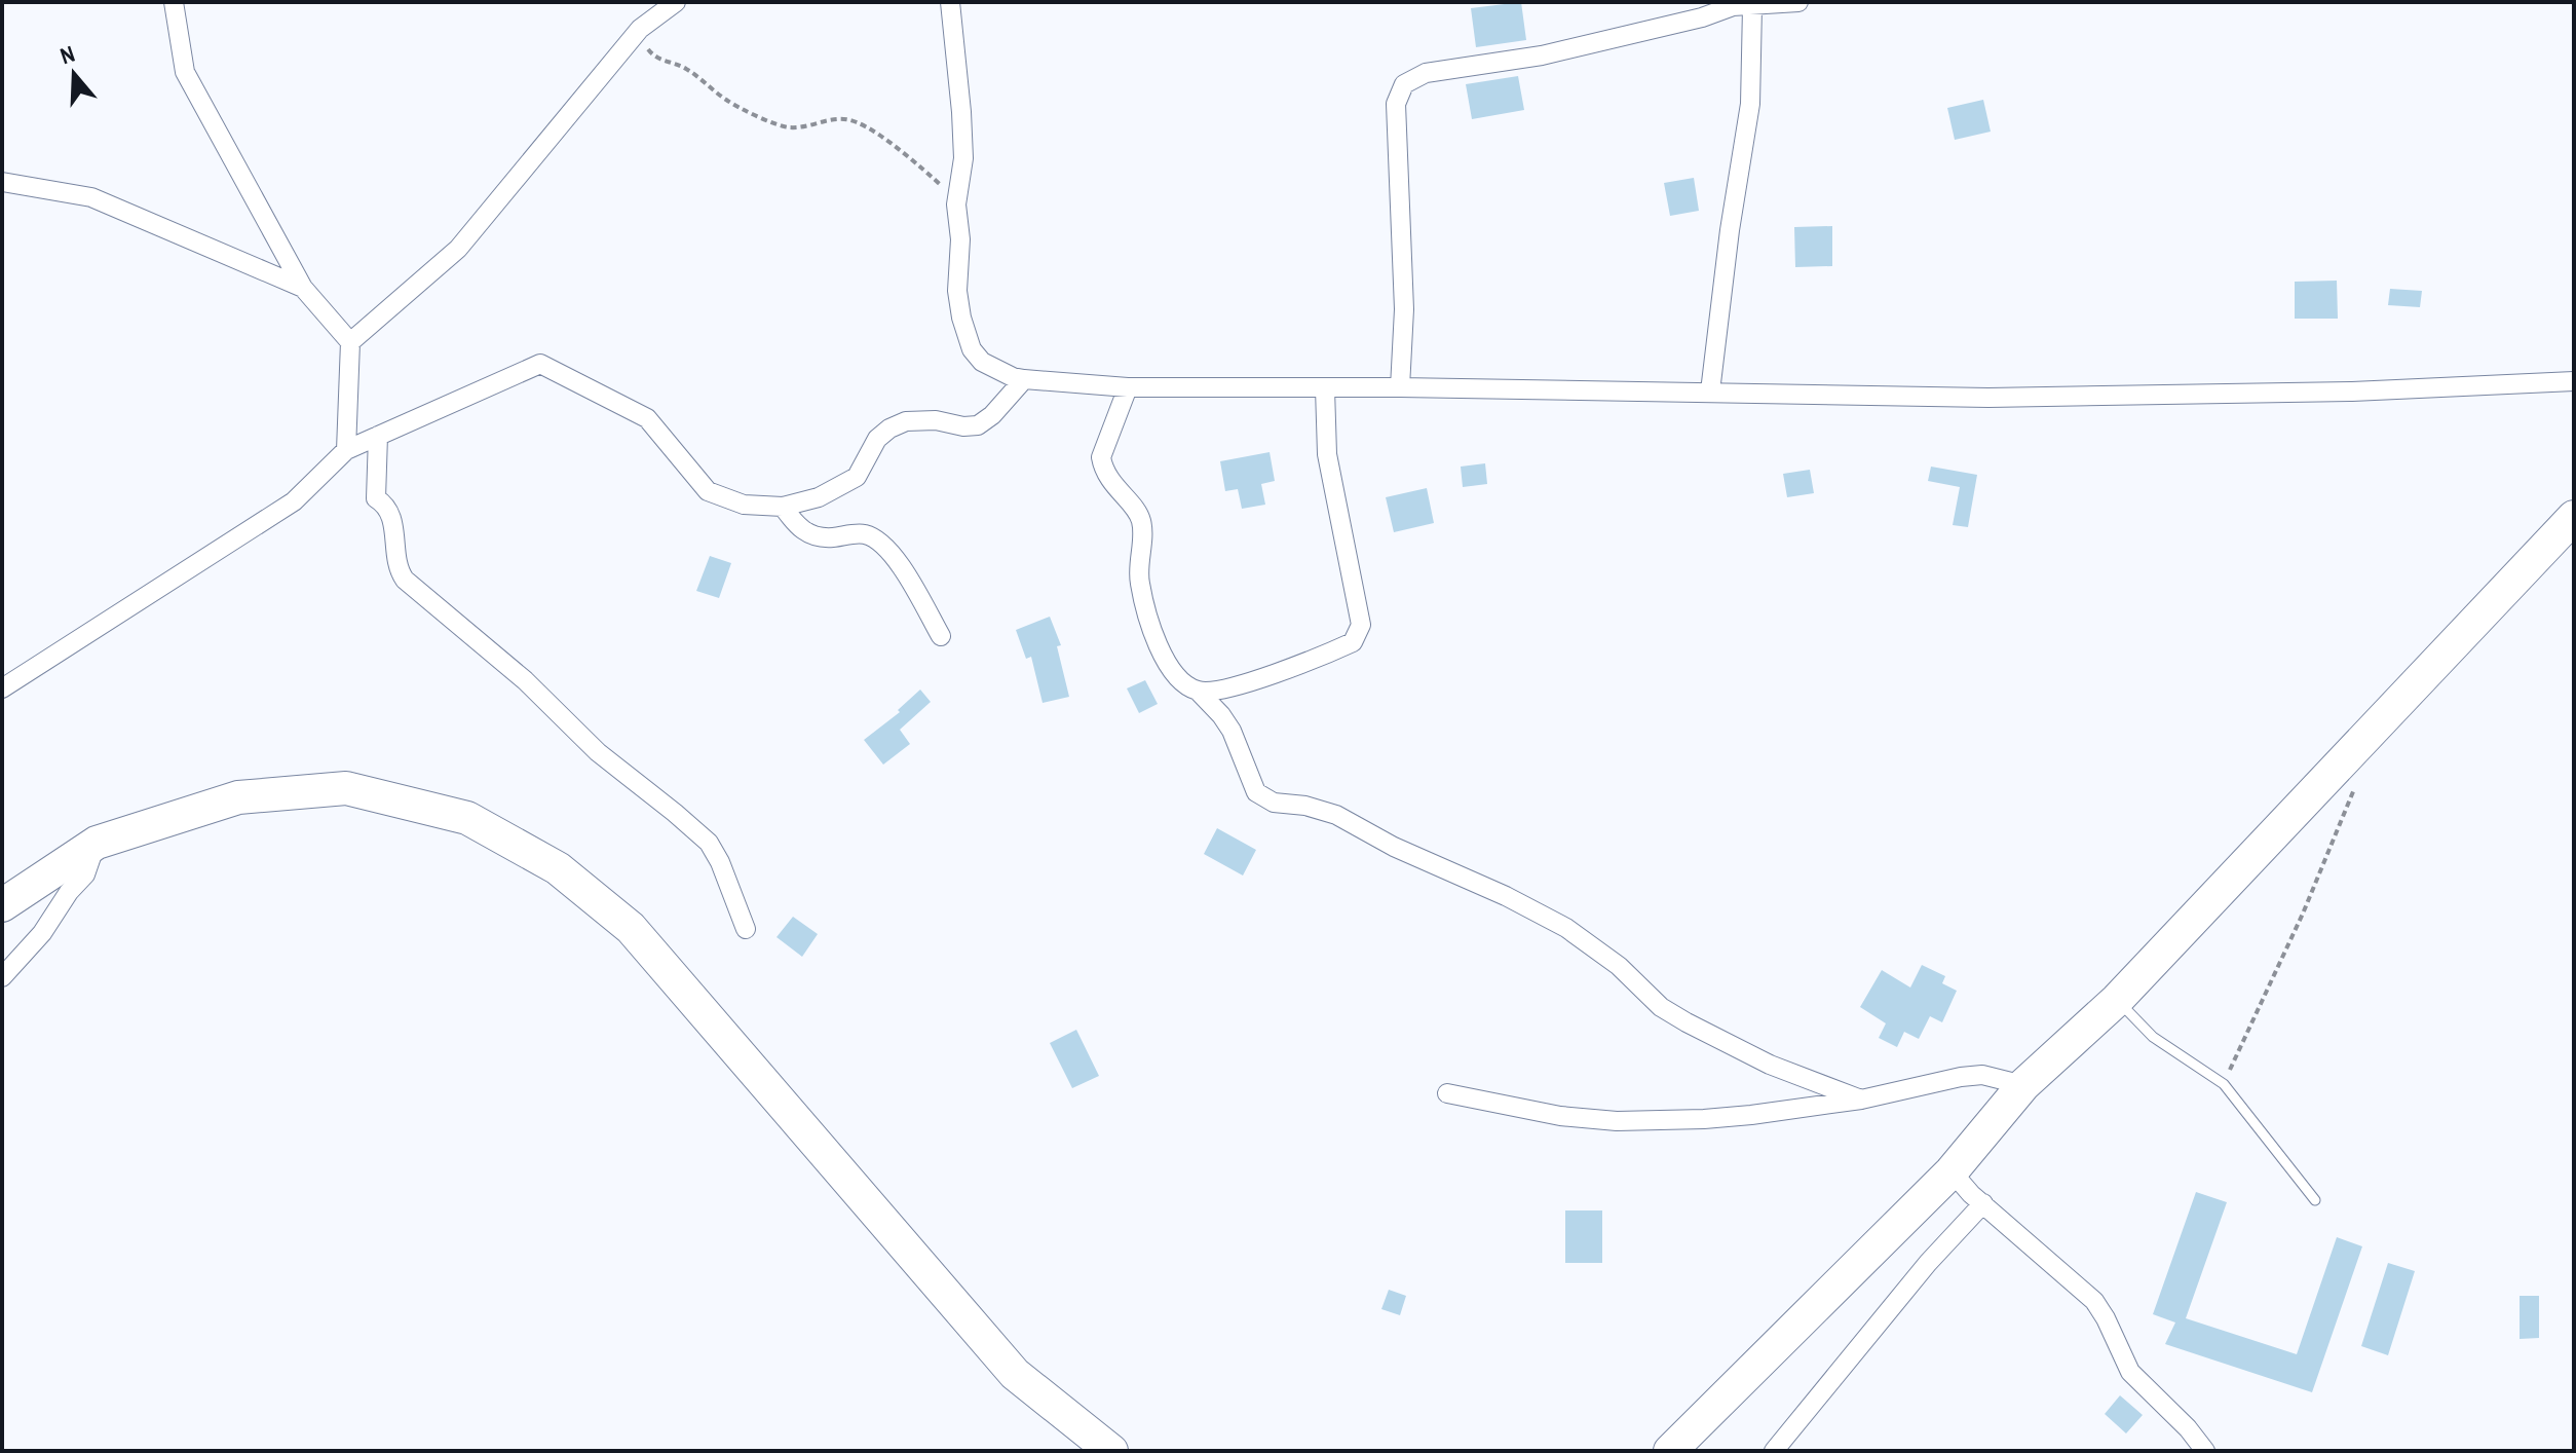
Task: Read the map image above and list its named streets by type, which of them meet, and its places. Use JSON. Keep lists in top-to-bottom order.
{
  "north": "top"
}
